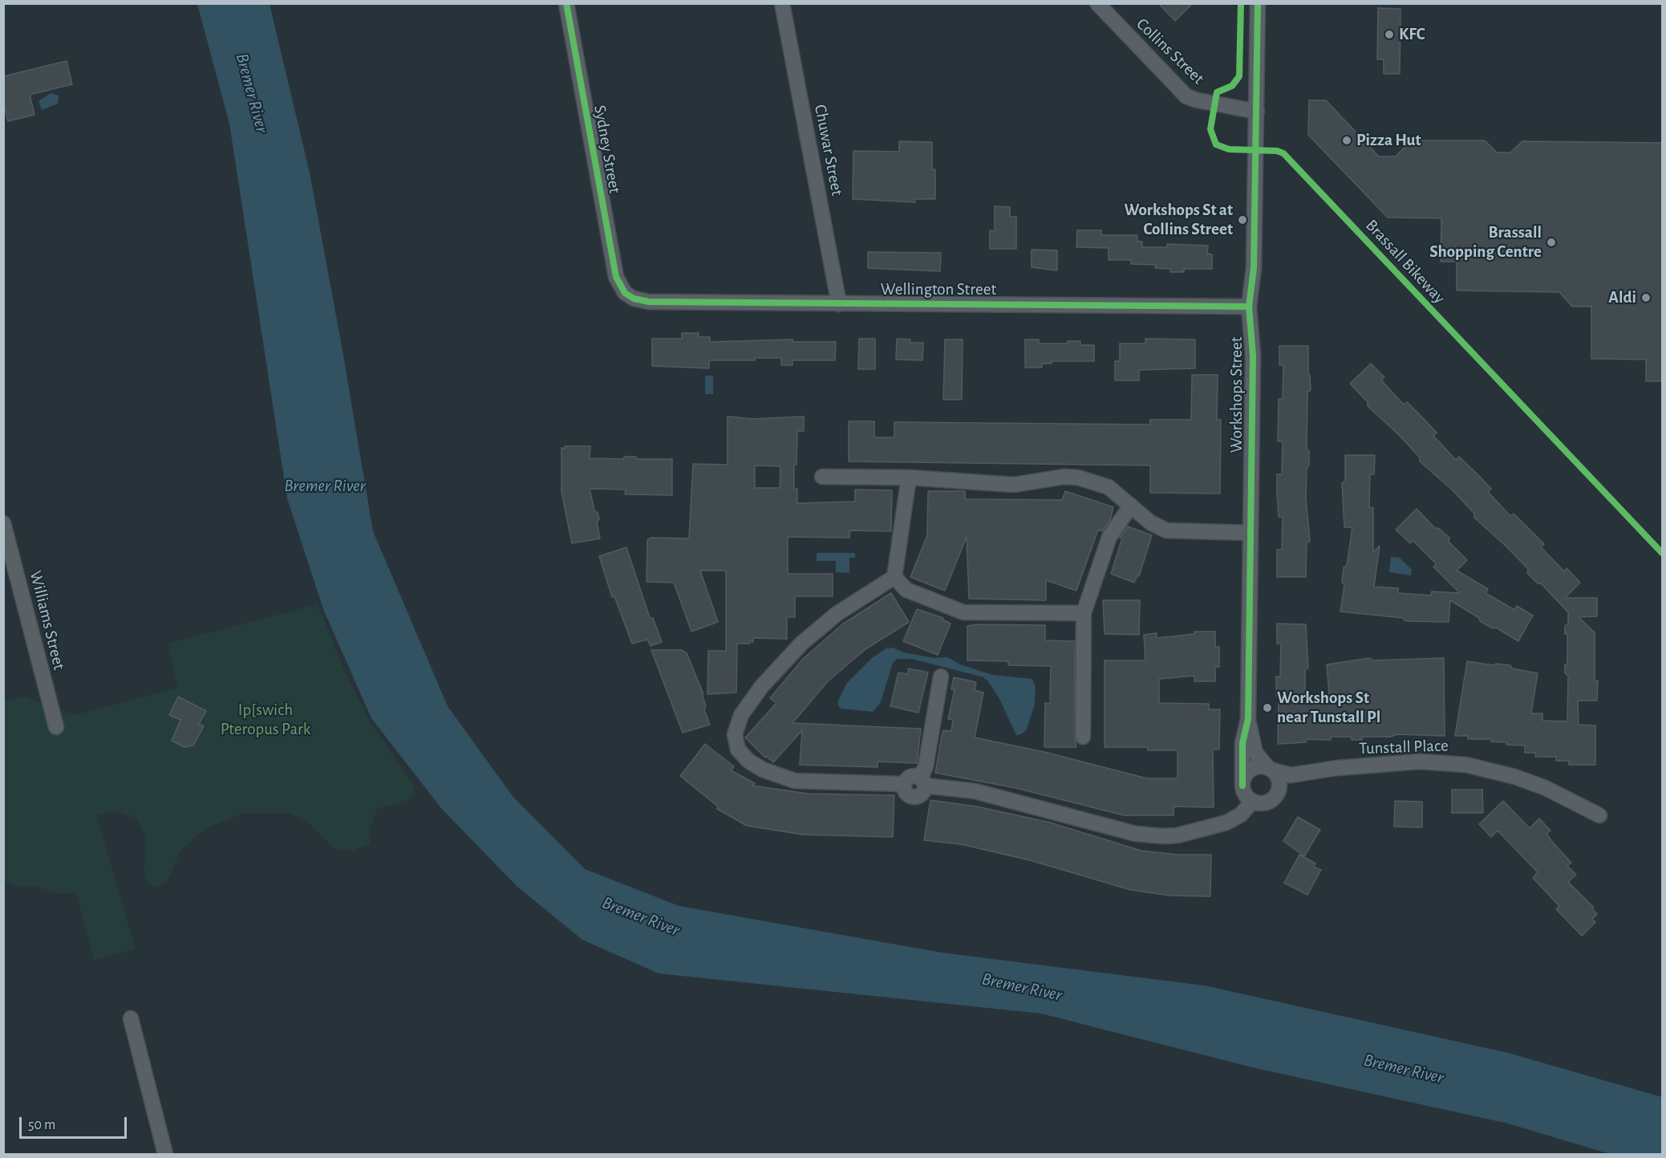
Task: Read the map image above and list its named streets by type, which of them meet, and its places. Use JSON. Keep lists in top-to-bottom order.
{
  "streets": {
    "street": [
      "Collins Street",
      "Sydney Street",
      "Chuwar Street",
      "Wellington Street",
      "Workshops Street",
      "Williams Street",
      "Tunstall Place"
    ],
    "cycle path": ["Brassall Bikeway"]
  },
  "crossings": [
    ["Collins Street", "Workshops Street"],
    ["Sydney Street", "Wellington Street"],
    ["Chuwar Street", "Wellington Street"],
    ["Wellington Street", "Workshops Street"],
    ["Workshops Street", "Tunstall Place"]
  ],
  "water": ["Bremer River"],
  "parks": ["Ip[swich Pteropus Park"],
  "places": [
    "KFC",
    "Pizza Hut",
    "Workshops St at Collins Street",
    "Brassall Shopping Centre",
    "Aldi",
    "Workshops St near Tunstall Pl"
  ],
  "scale_bar": "50 m"
}
